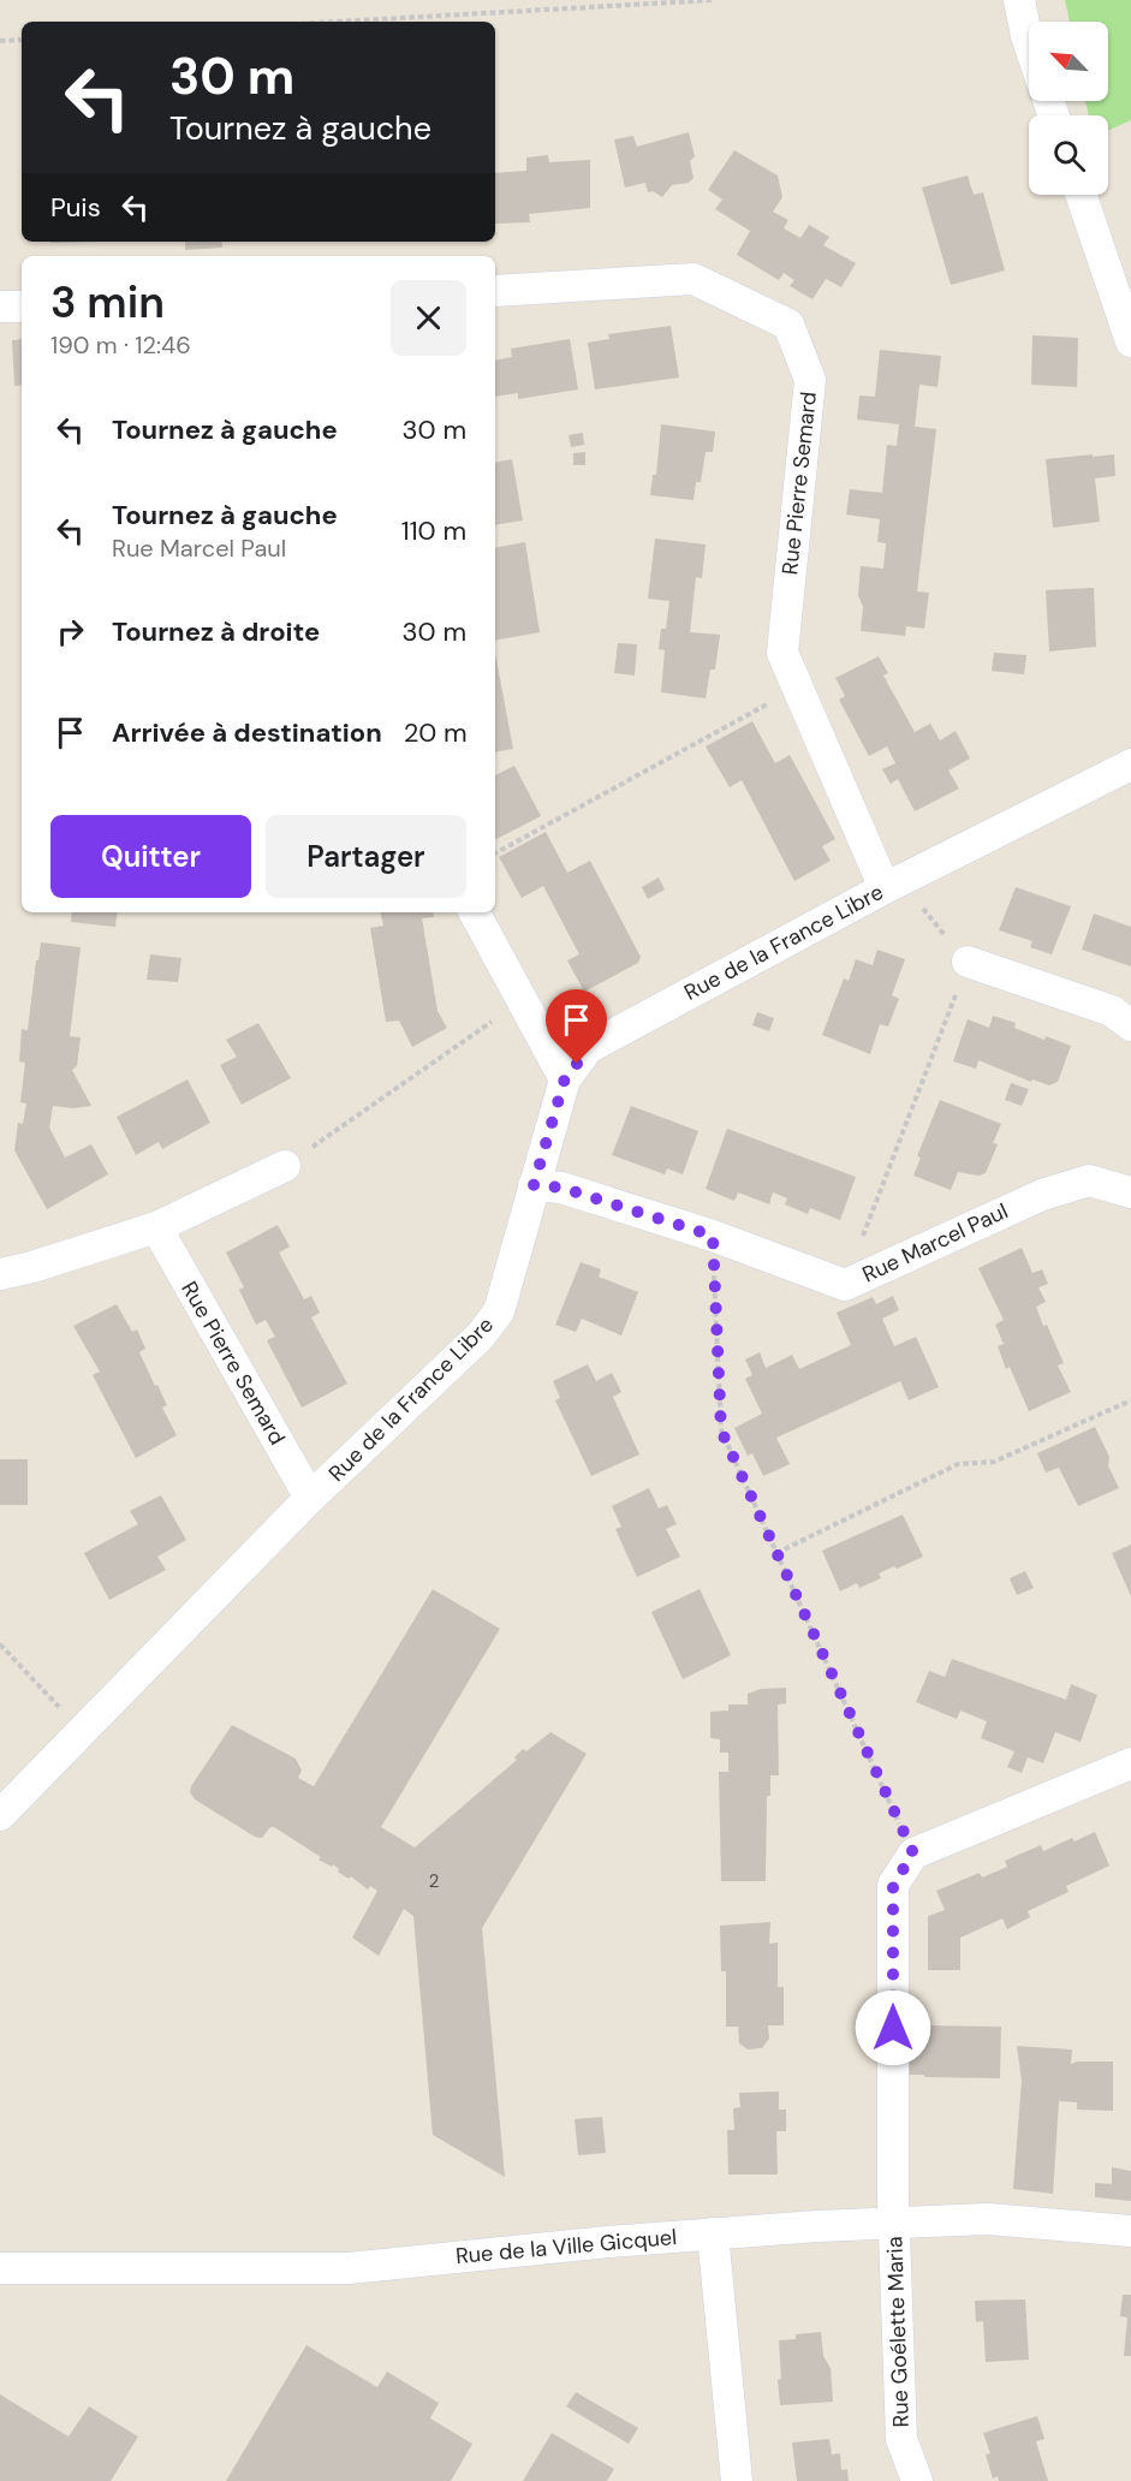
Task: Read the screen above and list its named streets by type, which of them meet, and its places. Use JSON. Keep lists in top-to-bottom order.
{
  "streets": {
    "street": [
      "Rue Pierre Semard",
      "Rue de la France Libre",
      "Rue Marcel Paul",
      "Rue de la Ville Gicquel",
      "Rue Goélette Maria"
    ]
  },
  "crossings": [
    ["Rue Pierre Semard", "Rue de la France Libre"],
    ["Rue de la France Libre", "Rue Marcel Paul"],
    ["Rue de la Ville Gicquel", "Rue Goélette Maria"]
  ],
  "house_numbers": ["2"],
  "north": "top left",
  "page": {
    "turn": ["30 m", "Tournez à gauche"],
    "then": "Puis",
    "heading": ["3 min", "190 m · 12:46"],
    "list": [
      {
        "name": "Tournez à gauche",
        "value": "30 m"
      },
      {
        "name": "Tournez à gauche",
        "note": "Rue Marcel Paul",
        "value": "110 m"
      },
      {
        "name": "Tournez à droite",
        "value": "30 m"
      },
      {
        "name": "Arrivée à destination",
        "value": "20 m"
      }
    ],
    "buttons": ["Quitter", "Partager"]
  }
}
